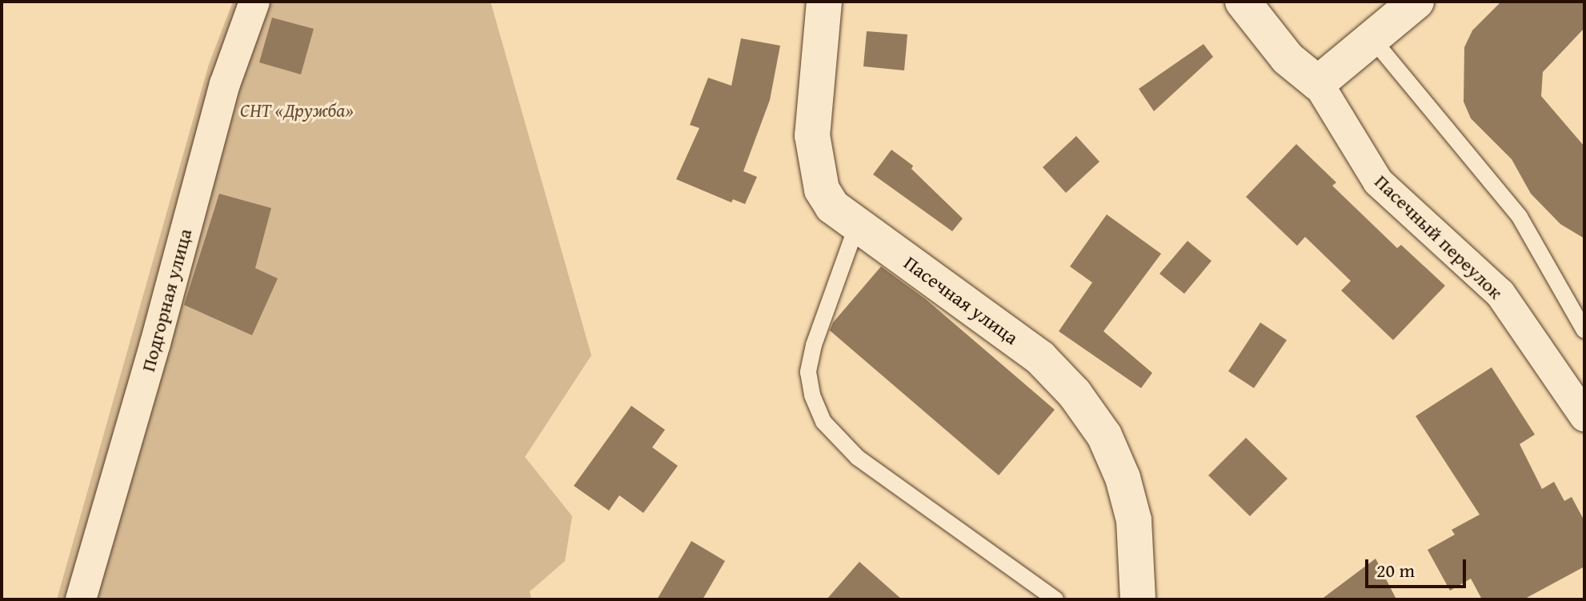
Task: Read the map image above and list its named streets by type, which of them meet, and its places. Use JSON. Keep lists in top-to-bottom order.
{
  "streets": {
    "street": ["Пасечный переулок", "Подгорная улица", "Пасечная улица"]
  },
  "parks": ["СНТ «Дружба»"],
  "scale_bar": "20 m"
}
